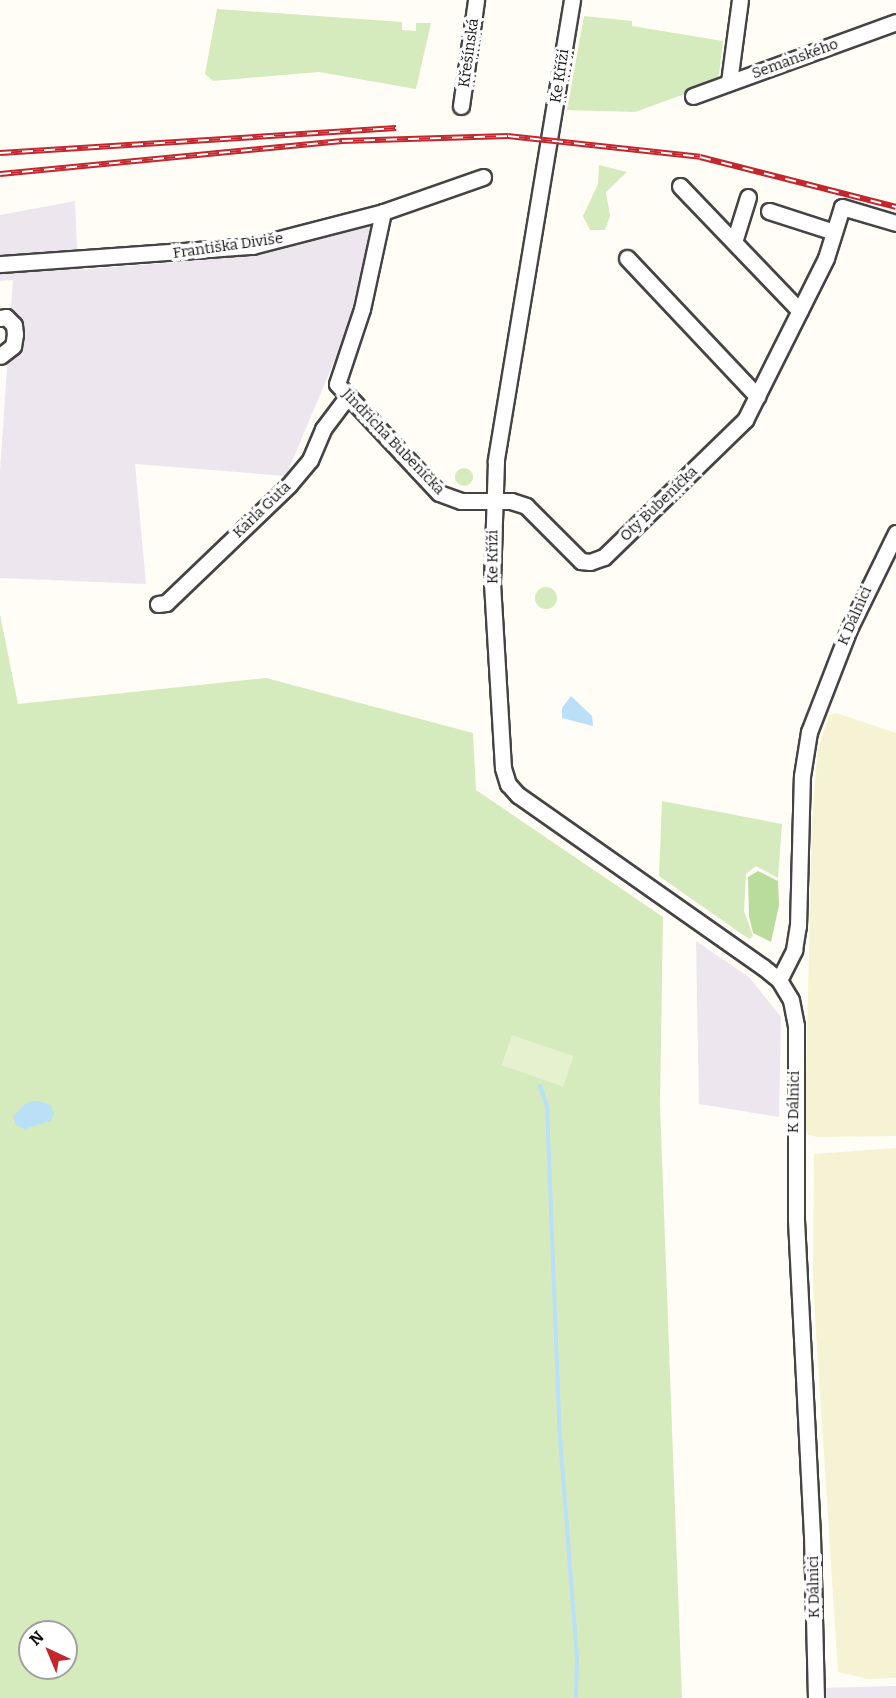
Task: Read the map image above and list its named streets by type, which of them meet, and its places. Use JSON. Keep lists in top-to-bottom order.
{
  "streets": {
    "street": [
      "Křešínská",
      "Semanského",
      "Ke Kříži",
      "Františka Diviše",
      "Jindřicha Bubeníčka",
      "Oty Bubeníčka",
      "Karla Guta",
      "K Dálnici"
    ]
  },
  "crossings": [
    ["Ke Kříži", "Jindřicha Bubeníčka"],
    ["Ke Kříži", "K Dálnici"],
    ["Františka Diviše", "Jindřicha Bubeníčka"],
    ["Jindřicha Bubeníčka", "Oty Bubeníčka"],
    ["Jindřicha Bubeníčka", "Karla Guta"]
  ],
  "north": "top left"
}
